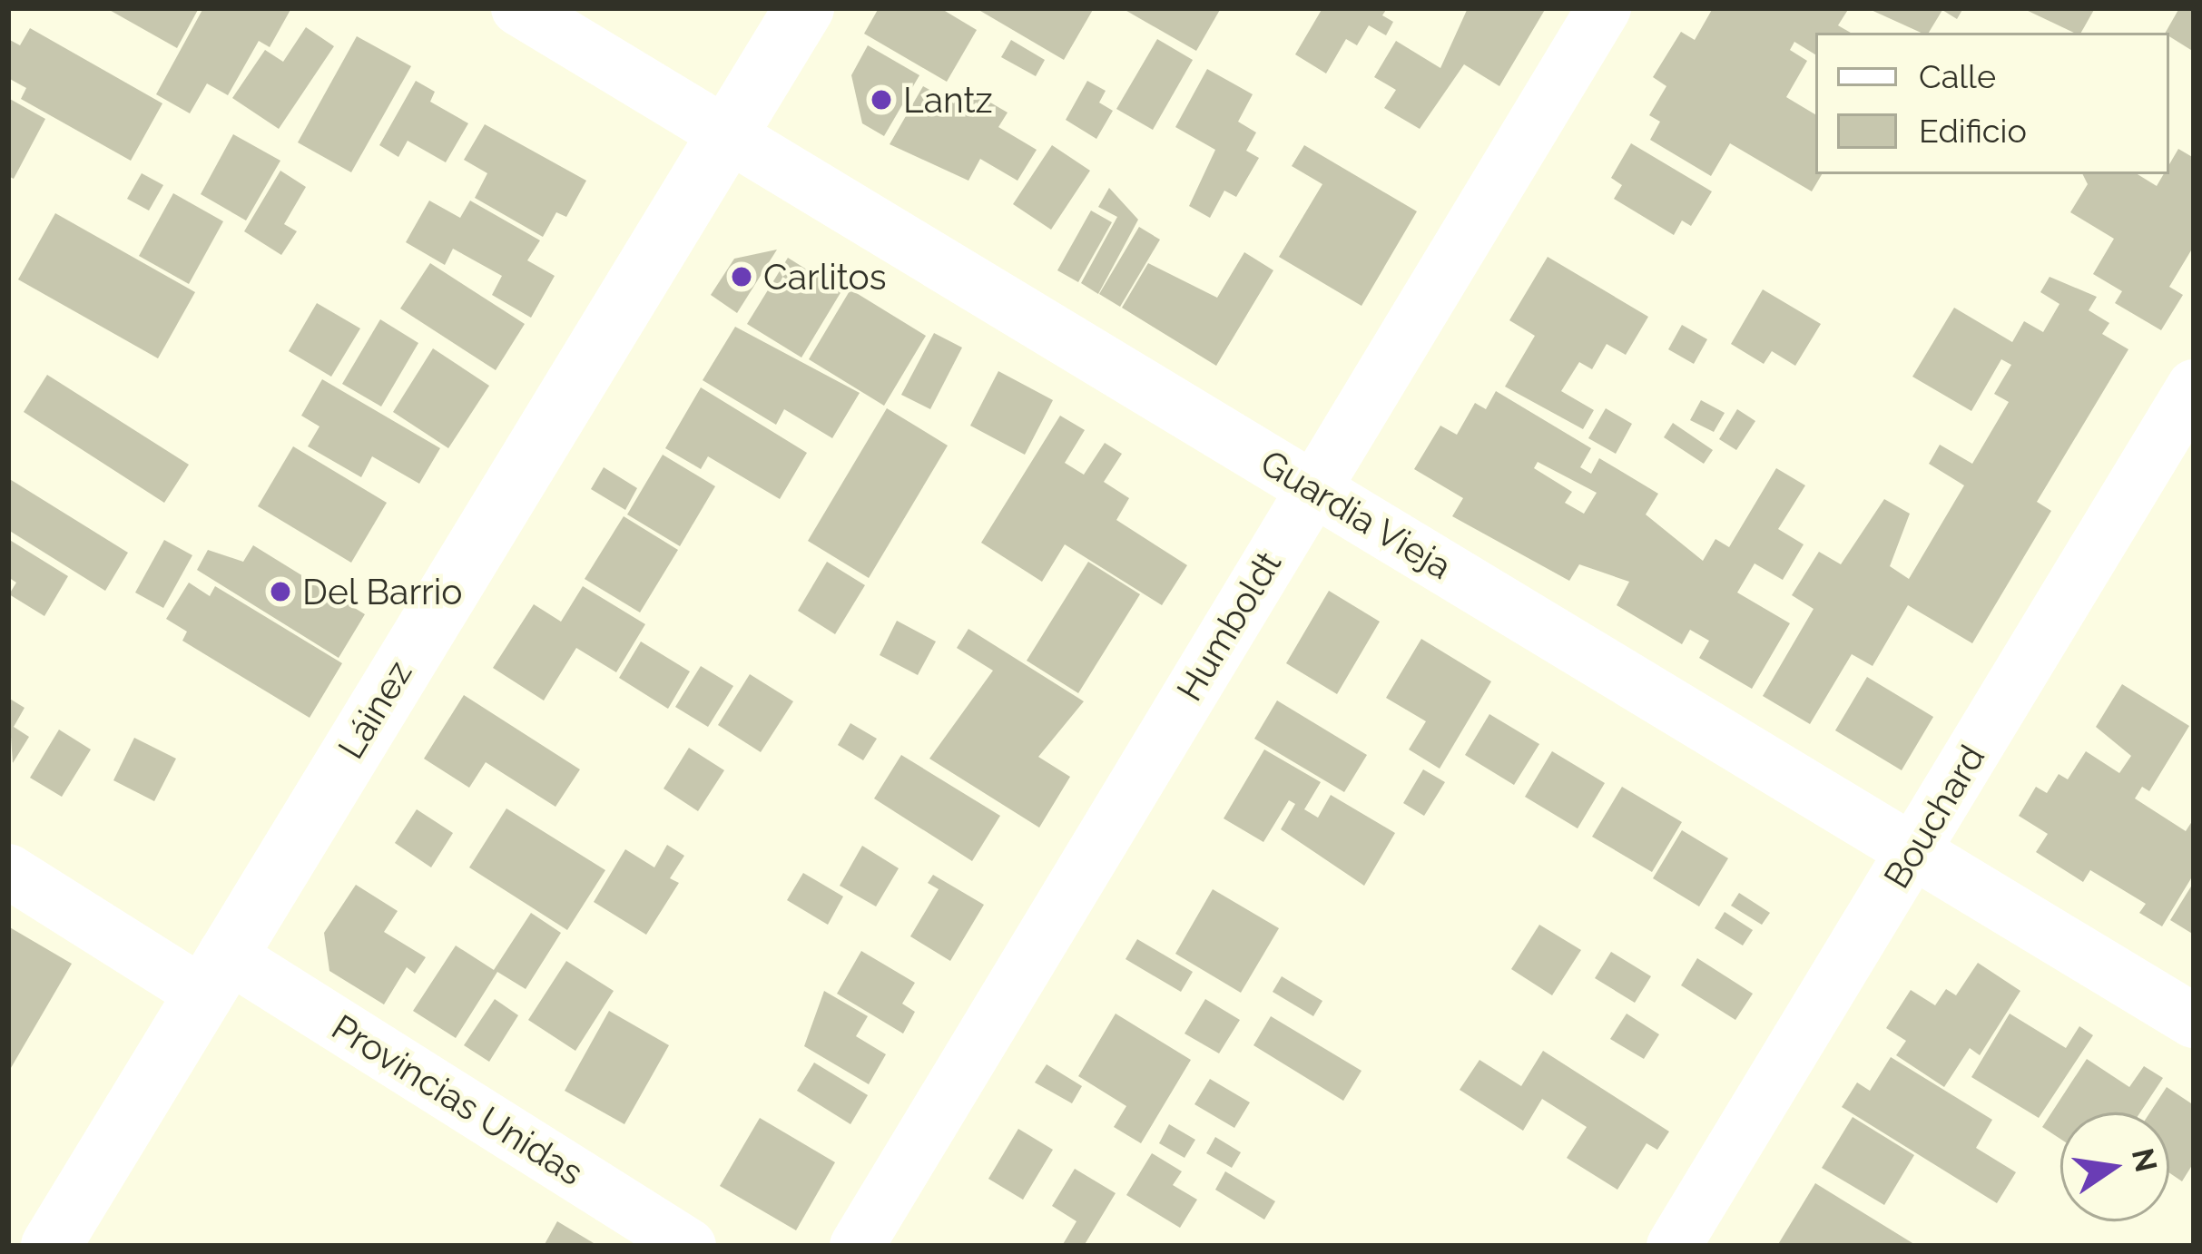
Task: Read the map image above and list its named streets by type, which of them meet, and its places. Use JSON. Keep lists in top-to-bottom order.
{
  "streets": {
    "main road": ["Láinez"],
    "street": [
      "Guardia Vieja",
      "Humboldt",
      "Bouchard",
      "Provincias Unidas"
    ]
  },
  "crossings": [
    ["Guardia Vieja", "Humboldt"],
    ["Guardia Vieja", "Láinez"],
    ["Guardia Vieja", "Bouchard"],
    ["Láinez", "Provincias Unidas"]
  ],
  "places": ["Lantz", "Carlitos", "Del Barrio"],
  "legend": ["Calle", "Edificio"],
  "north": "right"
}
